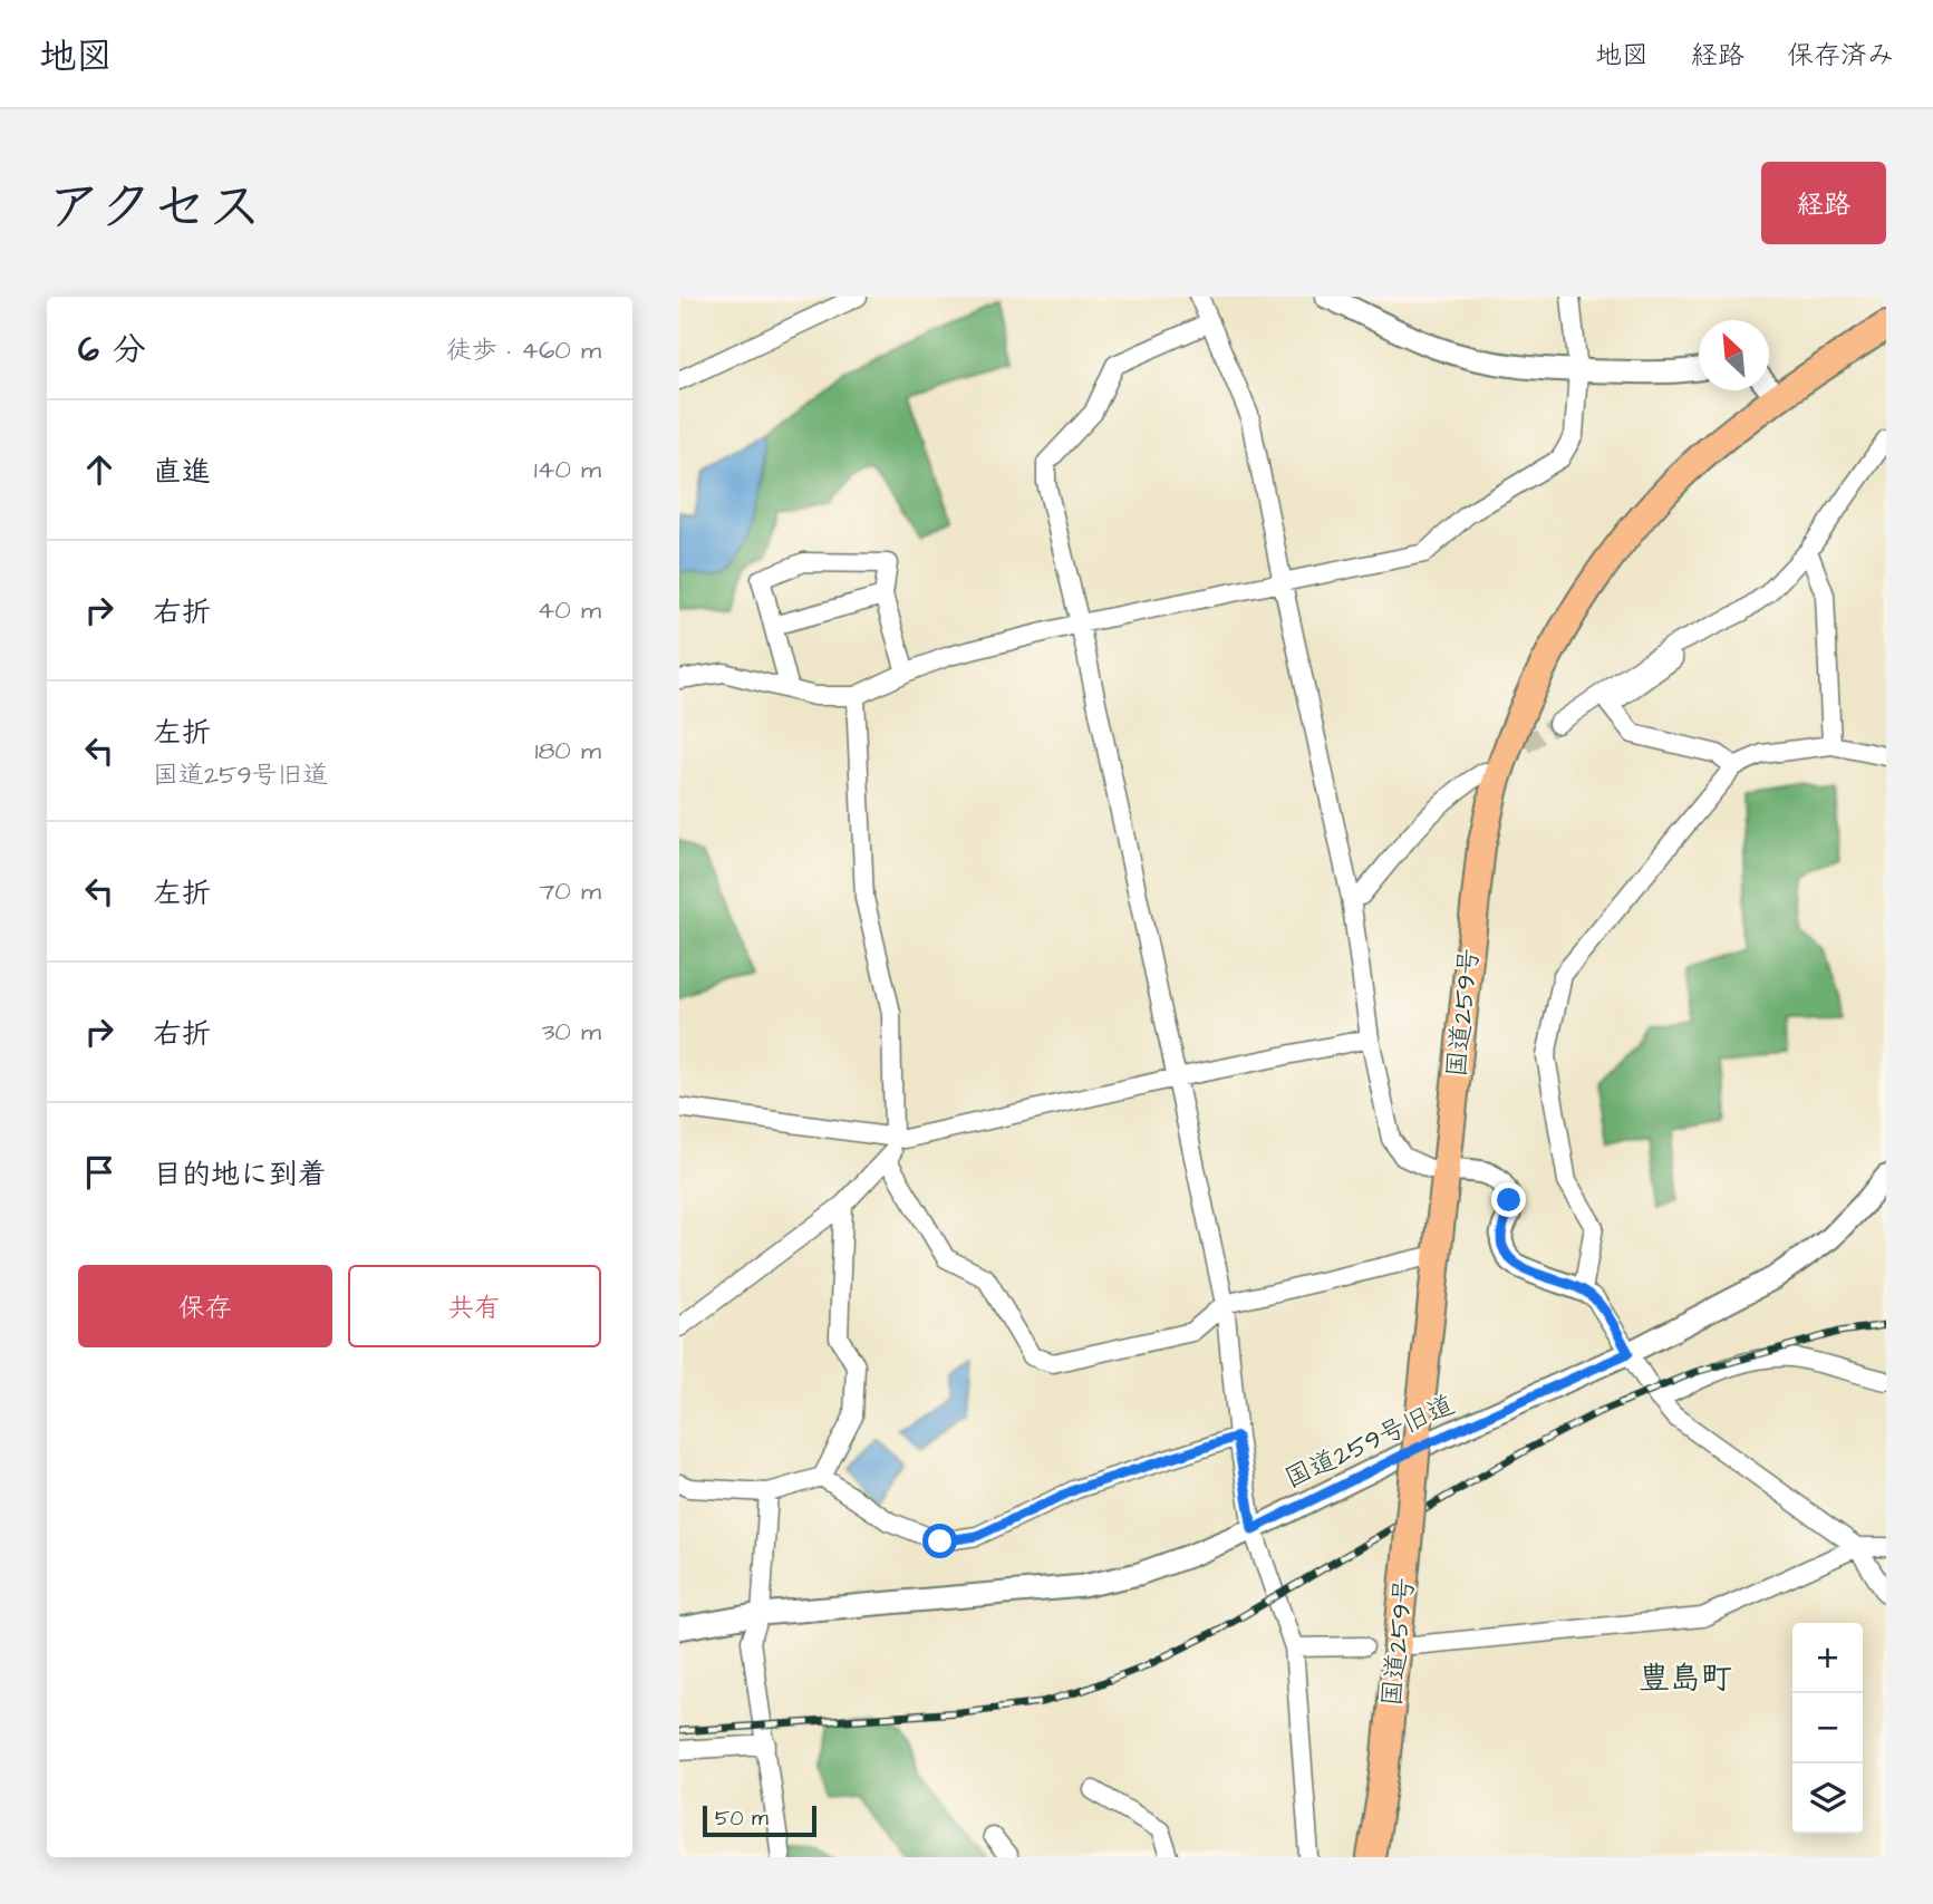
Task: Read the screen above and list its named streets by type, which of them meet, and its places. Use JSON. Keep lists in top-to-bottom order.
{
  "streets": {
    "highway": ["国道259号"],
    "street": ["国道259号旧道"]
  },
  "districts": ["豊島町"],
  "scale_bar": "50 m",
  "north": "top left",
  "page": {
    "header": "地図",
    "nav": ["地図", "経路", "保存済み"],
    "title": "アクセス",
    "buttons": [
      "経路",
      ["保存", "共有"]
    ],
    "heading": ["6 分", "徒歩 · 460 m"],
    "list": [
      ["直進", "140 m"],
      ["右折", "40 m"],
      ["左折", "国道259号旧道", "180 m"],
      ["左折", "70 m"],
      ["右折", "30 m"],
      "目的地に到着"
    ],
    "map_buttons": ["+", "−"],
    "scale": "50 m"
  }
}
